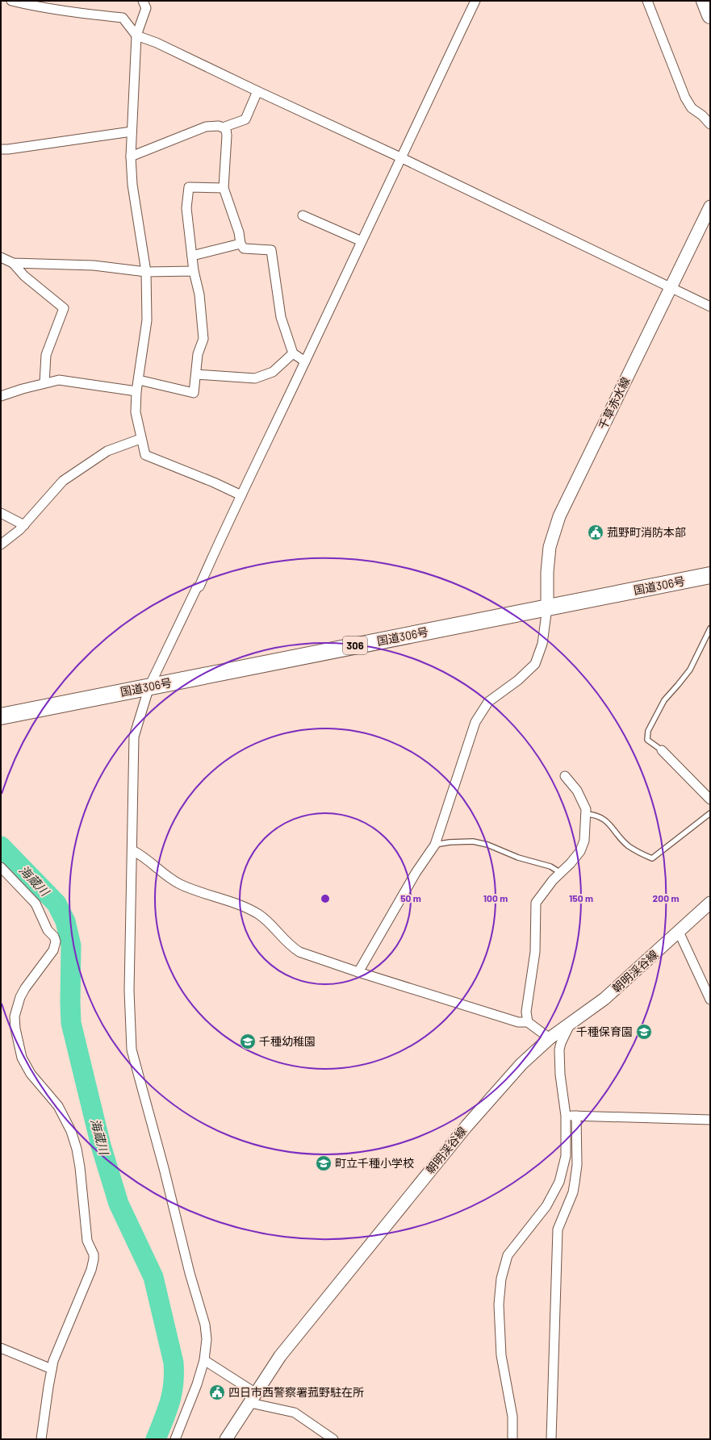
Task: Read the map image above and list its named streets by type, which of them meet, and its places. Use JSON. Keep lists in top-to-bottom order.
{
  "streets": {
    "highway": ["国道306号", "306"],
    "main road": ["千草赤水線", "朝明渓谷線"]
  },
  "crossings": [
    ["千草赤水線", "国道306号"]
  ],
  "water": ["海蔵川"],
  "places": {
    "public building": ["菰野町消防本部", "四日市西警察署菰野駐在所"],
    "school or university": ["千種保育園", "千種幼稚園", "町立千種小学校"]
  },
  "rings": [
    "50 m",
    "100 m",
    "150 m",
    "200 m"
  ]
}
